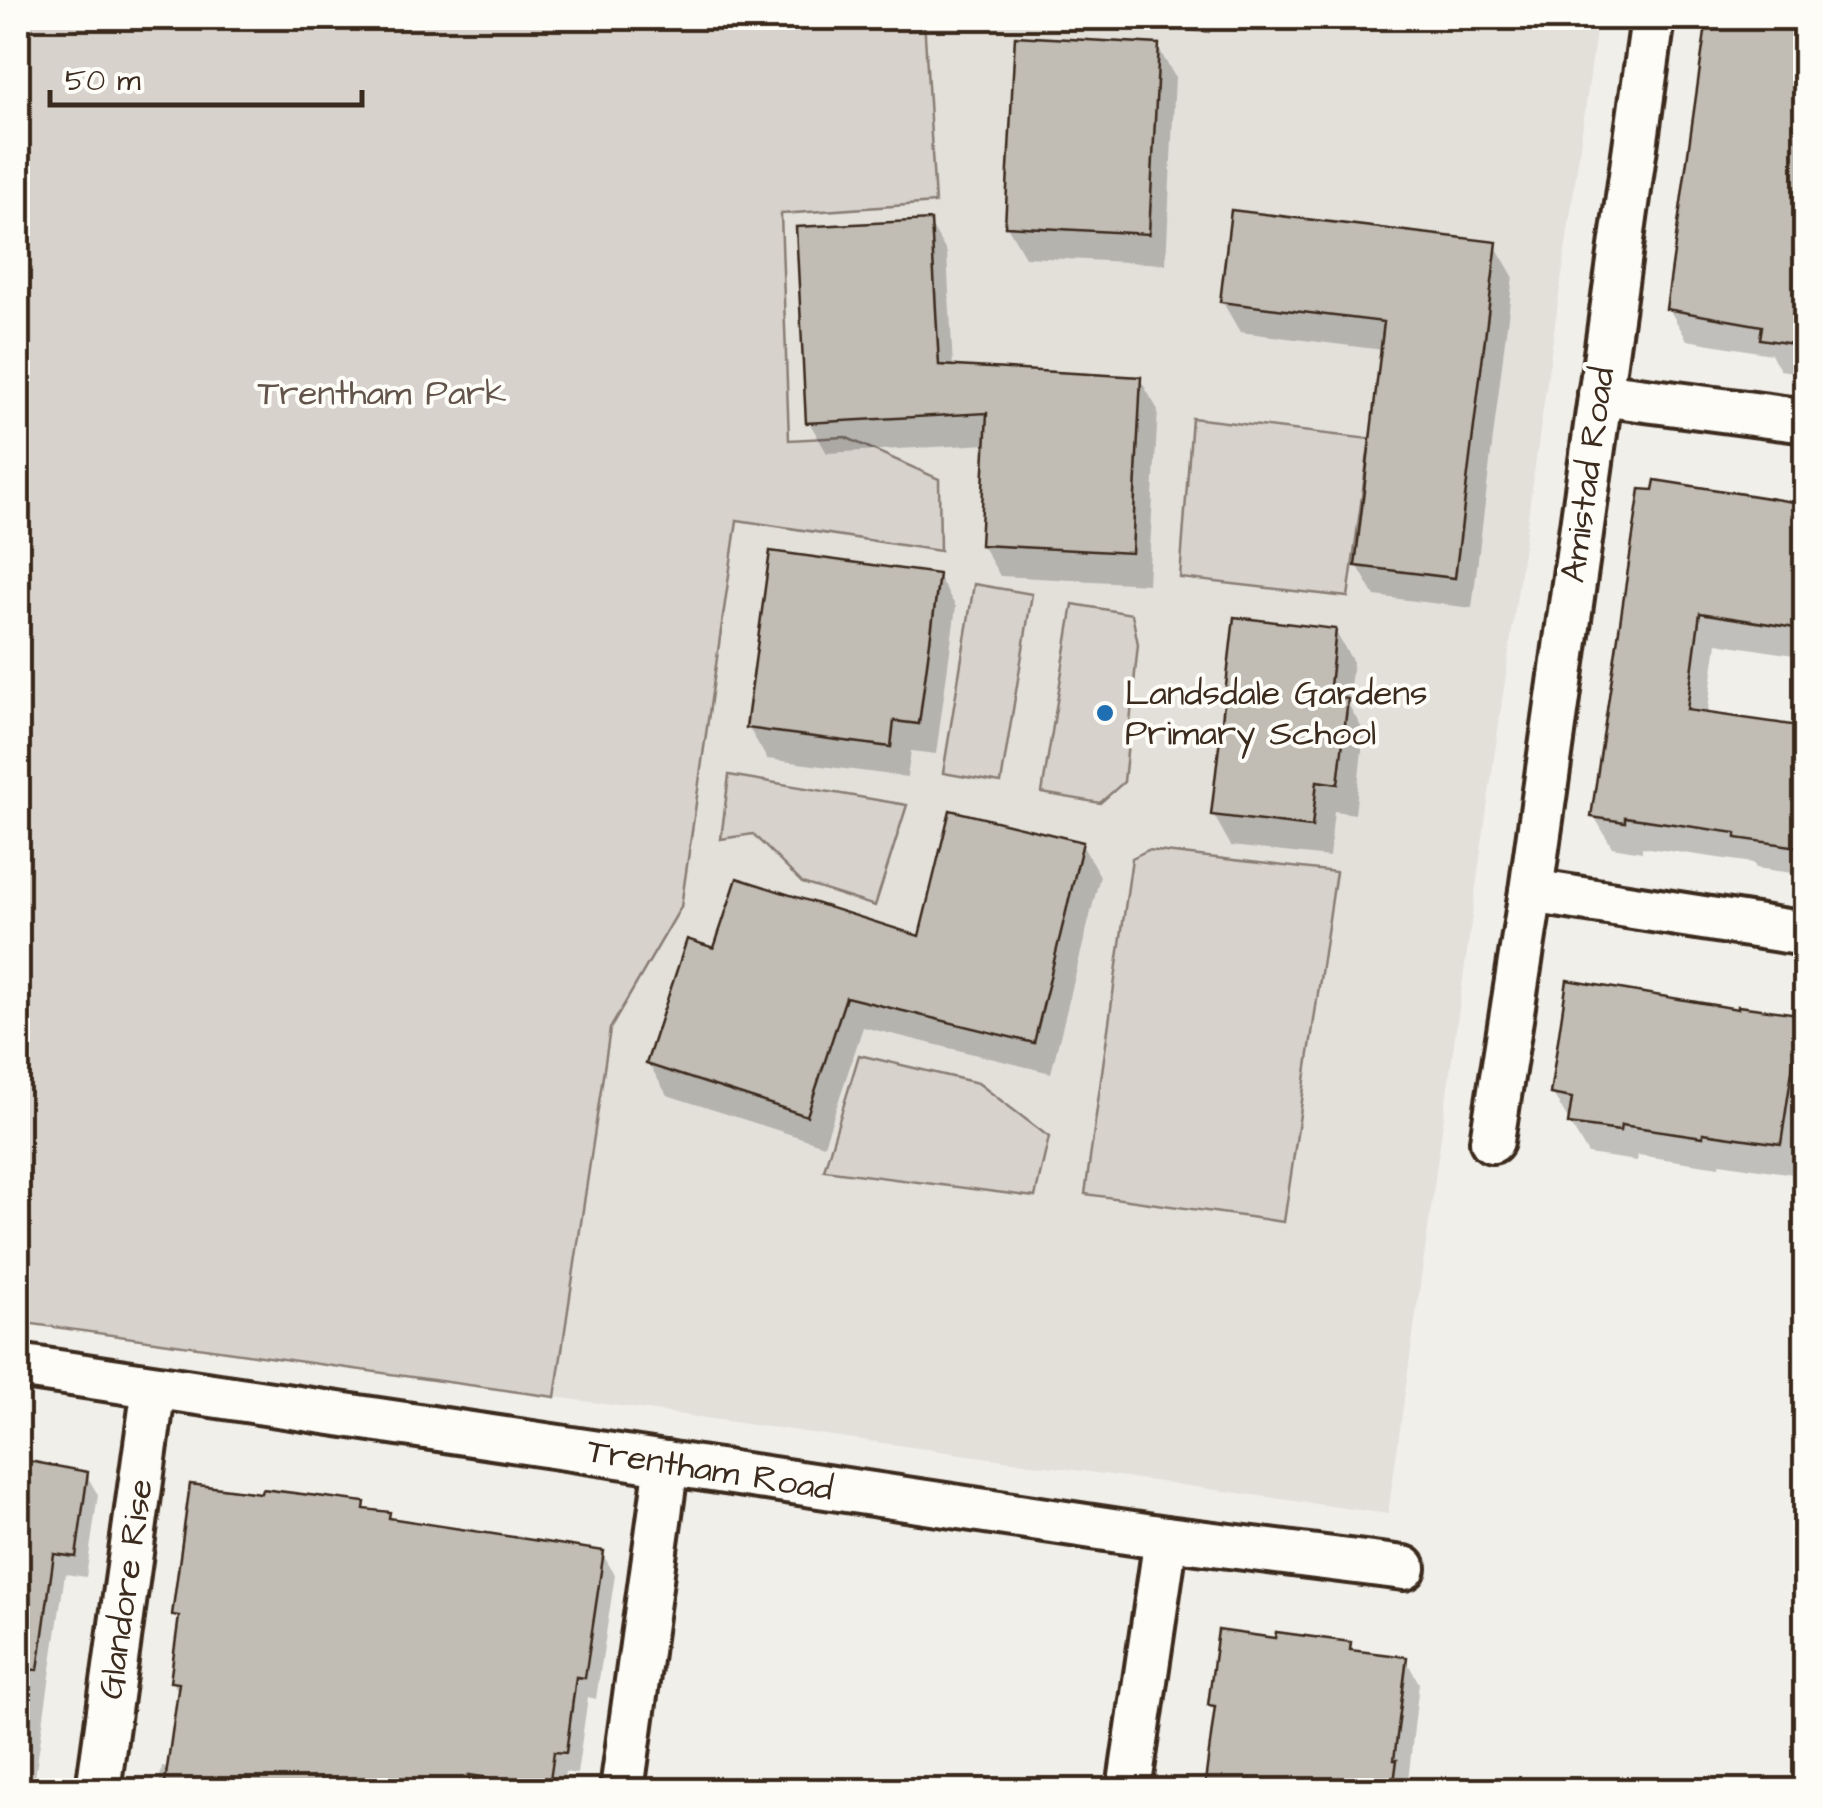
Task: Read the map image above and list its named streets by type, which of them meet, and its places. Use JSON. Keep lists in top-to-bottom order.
{
  "streets": {
    "street": ["Amistad Road", "Trentham Road", "Glandore Rise"]
  },
  "crossings": [
    ["Trentham Road", "Glandore Rise"]
  ],
  "parks": ["Trentham Park"],
  "places": ["Landsdale Gardens Primary School"],
  "scale_bar": "50 m"
}
